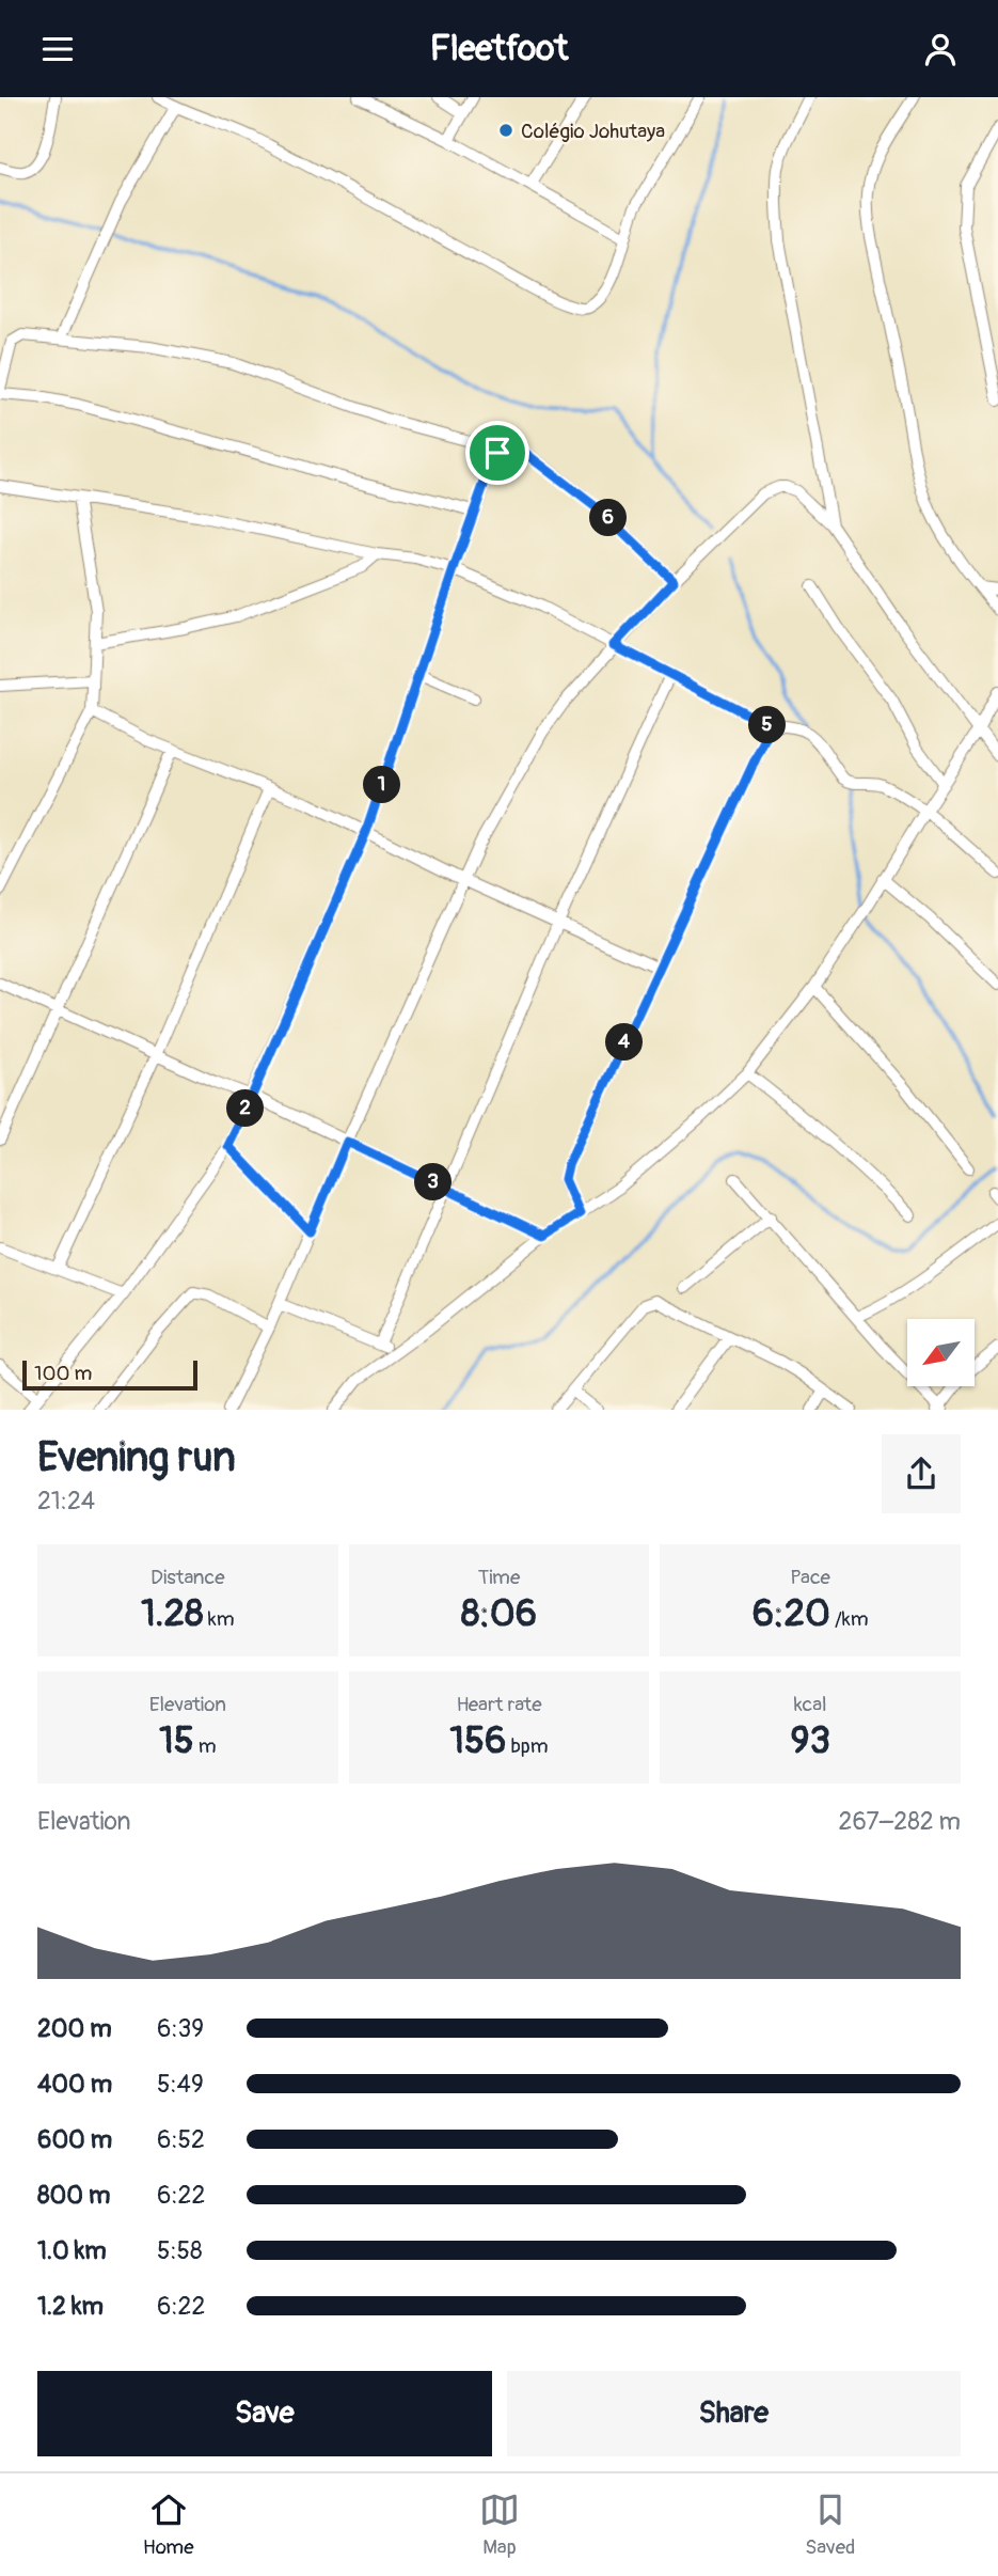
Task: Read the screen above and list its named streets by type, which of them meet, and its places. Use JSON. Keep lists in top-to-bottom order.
{
  "places": ["Colégio Johutaya"],
  "scale_bar": "100 m",
  "north": "bottom left",
  "page": {
    "header": "Fleetfoot",
    "pins": [
      "6",
      "5",
      "1",
      "4",
      "2",
      "3"
    ],
    "scale": "100 m",
    "heading": ["Evening run", "21:24"],
    "stats": [
      ["Distance", "1.28 km"],
      ["Time", "8:06"],
      ["Pace", "6:20 /km"],
      ["Elevation", "15 m"],
      ["Heart rate", "156 bpm"],
      ["kcal", "93"]
    ],
    "chart": ["Elevation", "267–282 m"],
    "list": [
      {
        "name": "200 m",
        "note": "6:39"
      },
      {
        "name": "400 m",
        "note": "5:49"
      },
      {
        "name": "600 m",
        "note": "6:52"
      },
      {
        "name": "800 m",
        "note": "6:22"
      },
      {
        "name": "1.0 km",
        "note": "5:58"
      },
      {
        "name": "1.2 km",
        "note": "6:22"
      }
    ],
    "buttons": ["Save", "Share"],
    "tabs": ["Home", "Map", "Saved"]
  }
}
